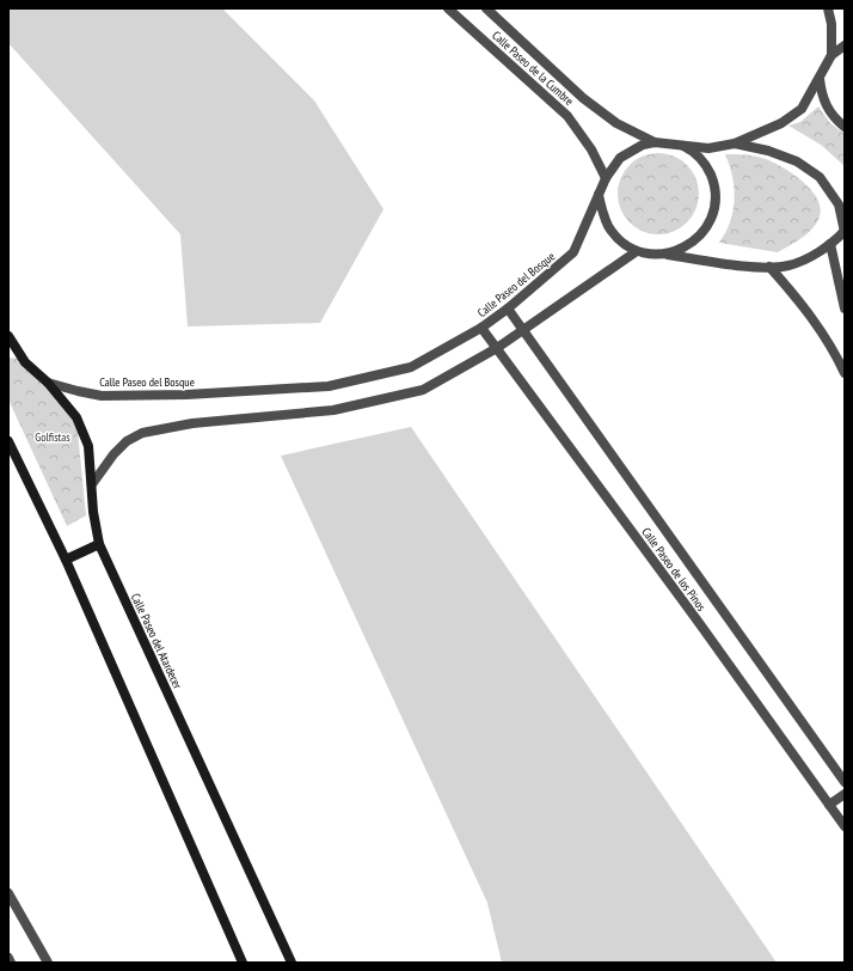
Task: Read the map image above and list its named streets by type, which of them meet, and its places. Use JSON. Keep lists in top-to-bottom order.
{
  "streets": {
    "street": [
      "Calle Paseo de la Cumbre",
      "Calle Paseo del Bosque",
      "Calle Paseo de los Pinos",
      "Calle Paseo del Atardecer"
    ]
  },
  "crossings": [
    ["Calle Paseo de la Cumbre", "Calle Paseo del Bosque"],
    ["Calle Paseo del Bosque", "Calle Paseo de los Pinos"],
    ["Calle Paseo del Bosque", "Calle Paseo del Atardecer"]
  ],
  "parks": ["Golfistas"]
}
